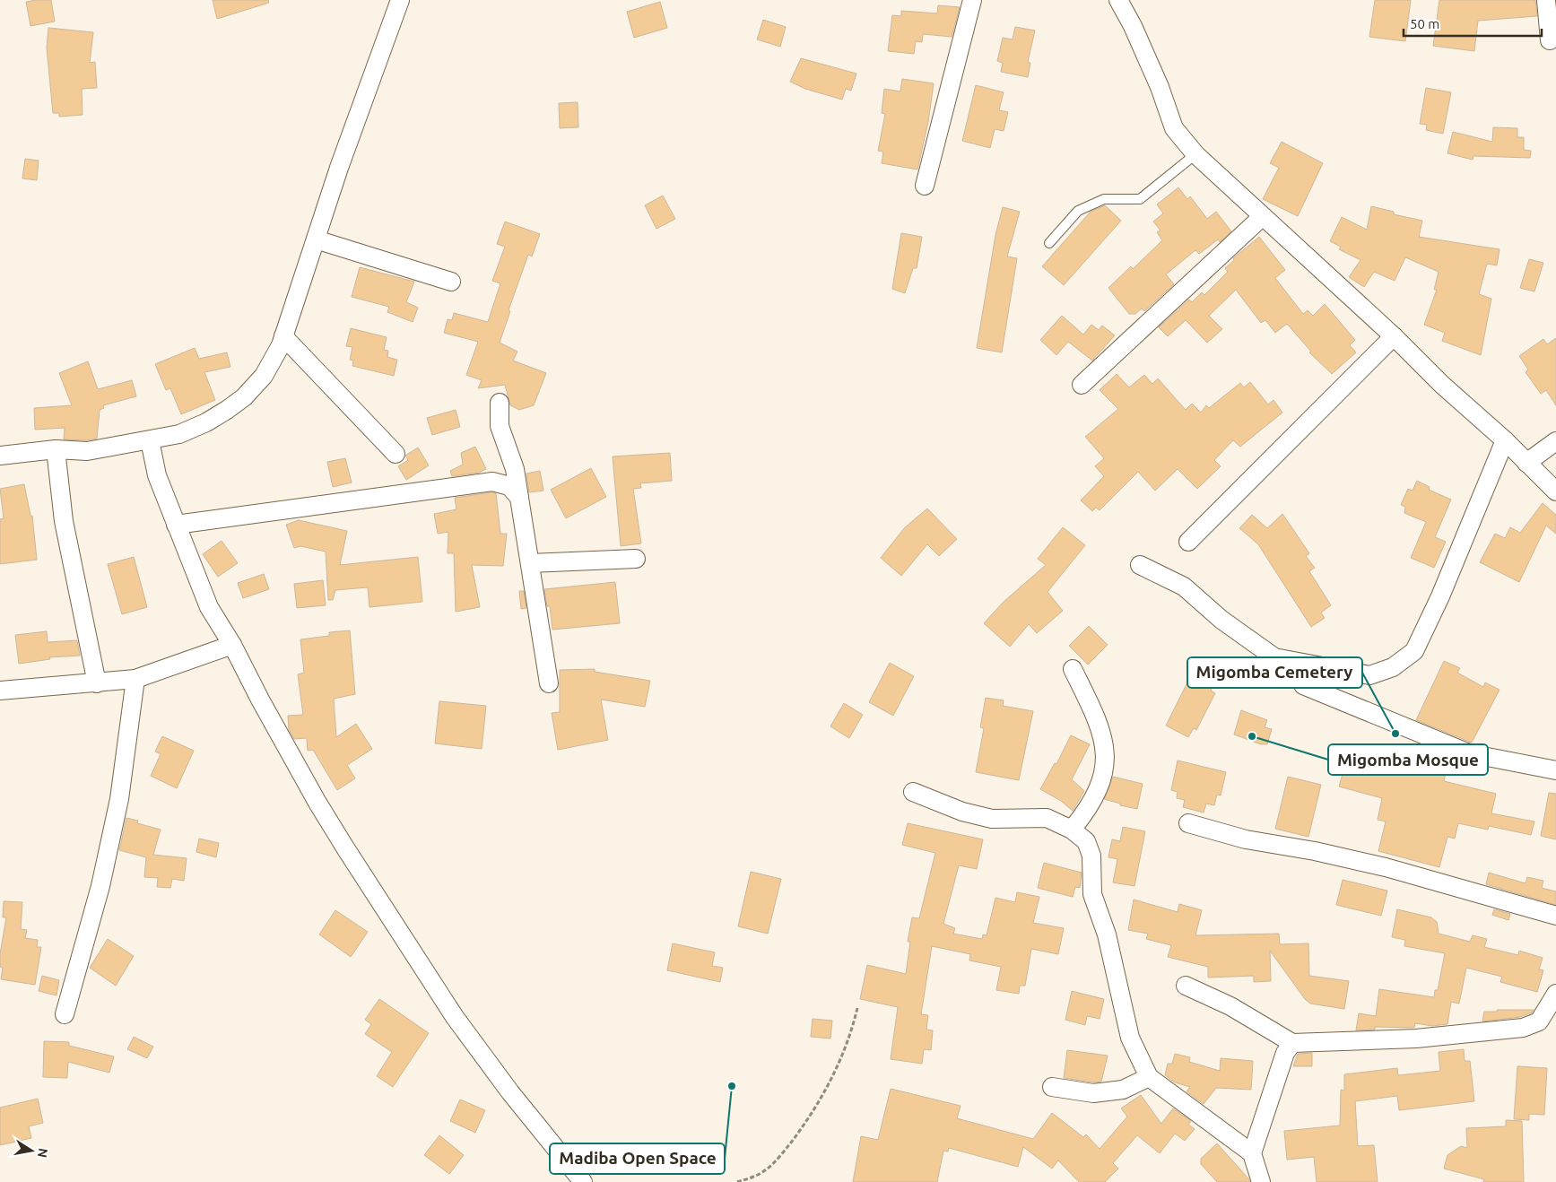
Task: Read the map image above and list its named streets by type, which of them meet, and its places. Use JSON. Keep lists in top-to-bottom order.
{
  "places": ["Migomba Cemetery", "Migomba Mosque", "Madiba Open Space"],
  "scale_bar": "50 m",
  "north": "right"
}
